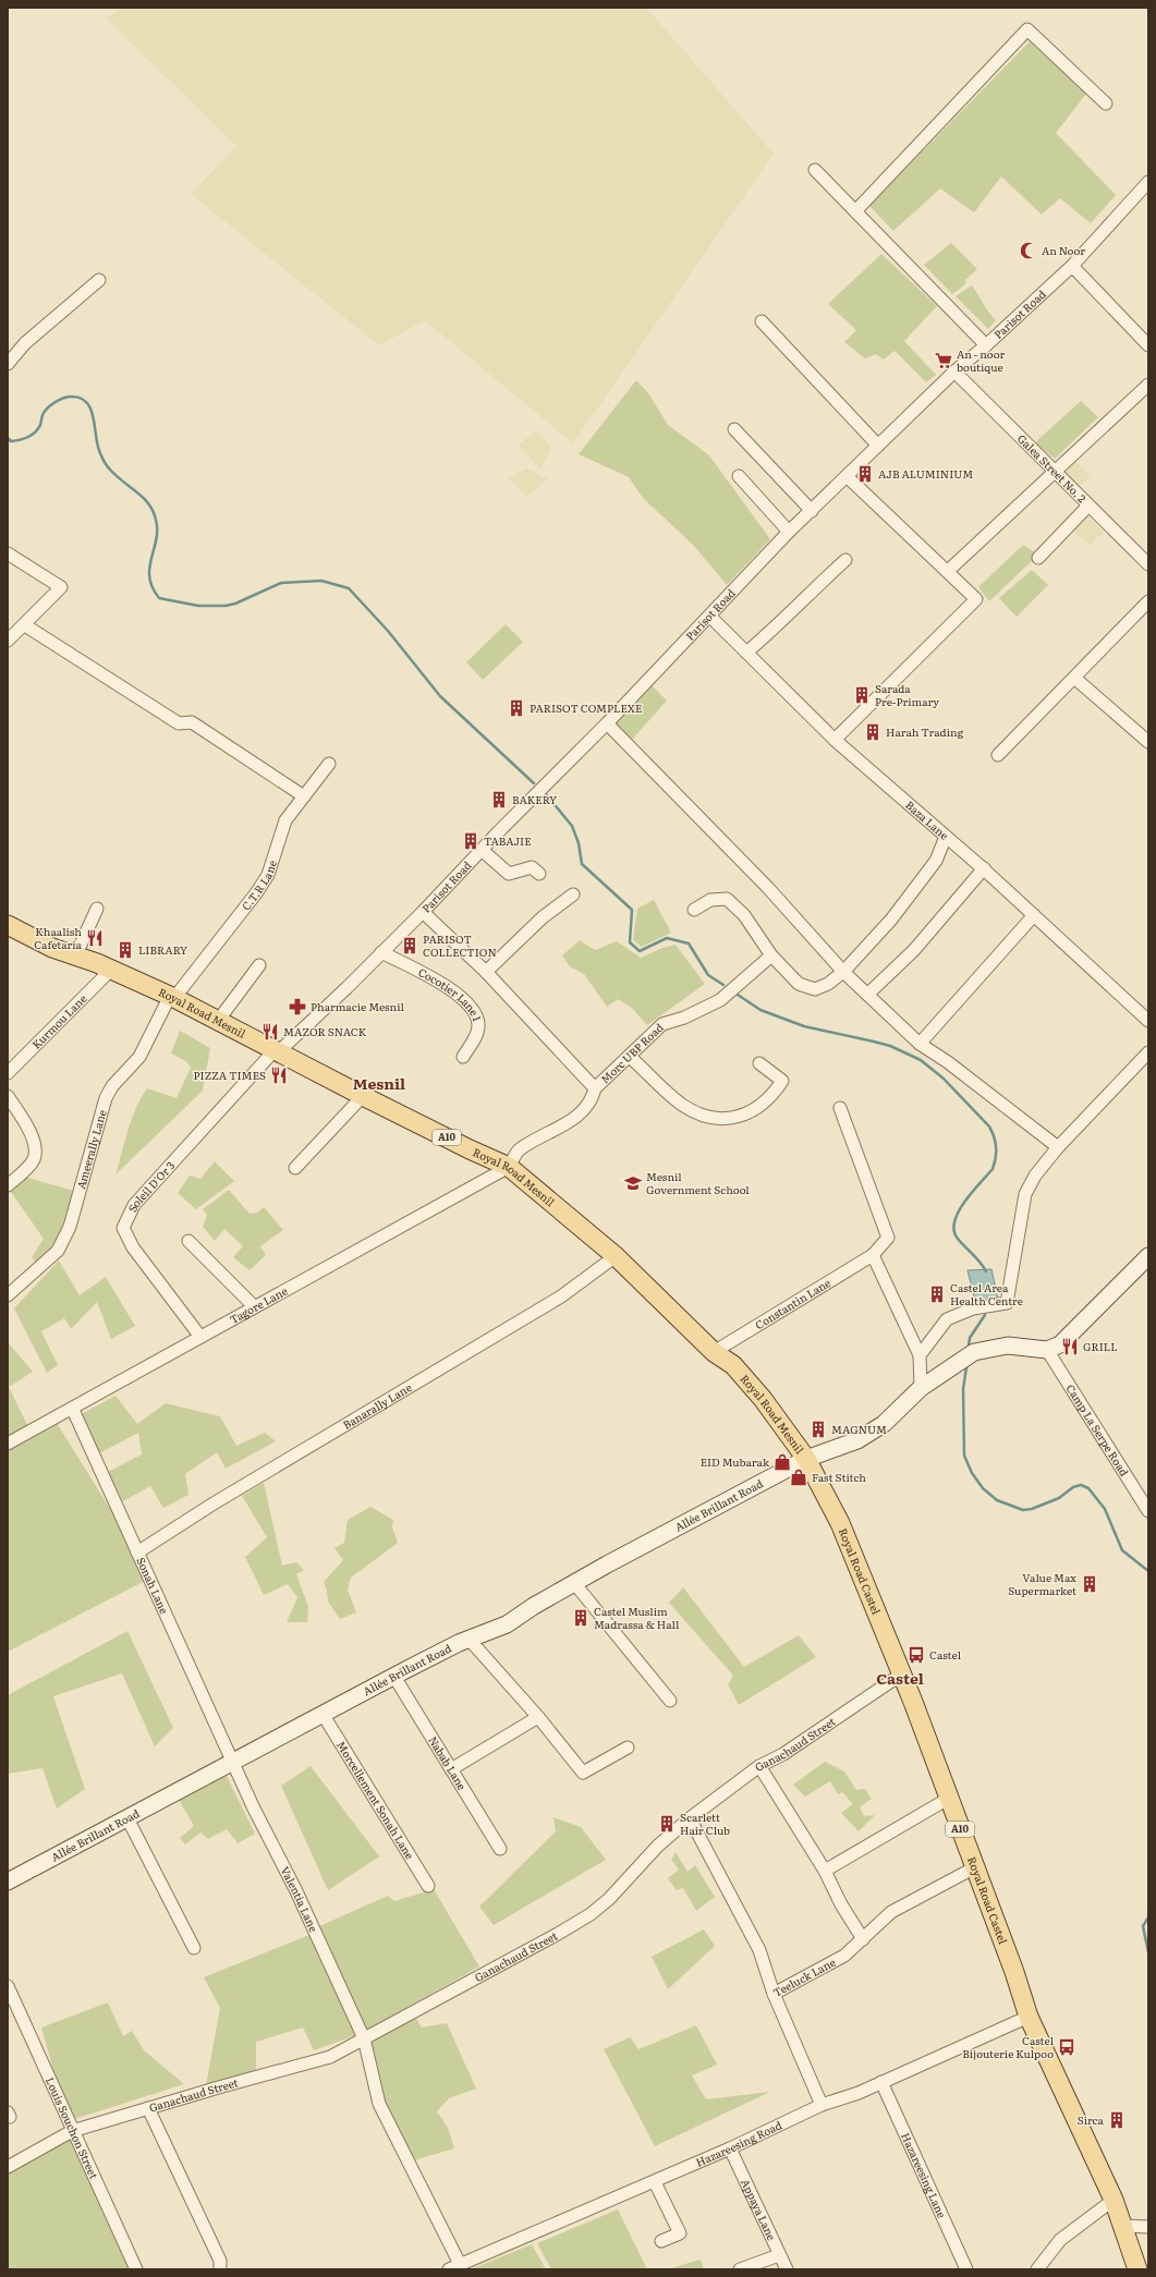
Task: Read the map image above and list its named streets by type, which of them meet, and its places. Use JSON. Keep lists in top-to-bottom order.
{
  "streets": {
    "main road": [
      "Royal Road Mesnil",
      "A10",
      "Allée Brillant Road",
      "Royal Road Castel"
    ],
    "street": [
      "Parisot Road",
      "Galea Street No. 2",
      "Baza Lane",
      "C.T.R Lane",
      "Cocotier Lane 1",
      "Kurmou Lane",
      "Morc UBP Road",
      "Ameerally Lane",
      "Soleil D'Or 3",
      "Tagore Lane",
      "Constantin Lane",
      "Banarally Lane",
      "Camp La Serpe Road",
      "Sonah Lane",
      "Ganachaud Street",
      "Nabab Lane",
      "Morcellement Sonah Lane",
      "Valentia Lane",
      "Teeluck Lane",
      "Louis Souchon Street",
      "Hazareesing Road",
      "Hazareesing Lane",
      "Appaya Lane"
    ]
  },
  "crossings": [
    ["Parisot Road", "Galea Street No. 2"],
    ["Parisot Road", "Baza Lane"],
    ["Parisot Road", "Cocotier Lane 1"],
    ["Parisot Road", "Royal Road Mesnil"],
    ["Parisot Road", "Soleil D'Or 3"],
    ["C.T.R Lane", "Royal Road Mesnil"],
    ["C.T.R Lane", "Ameerally Lane"],
    ["Royal Road Mesnil", "Kurmou Lane"],
    ["Royal Road Mesnil", "Morc UBP Road"],
    ["Royal Road Mesnil", "Ameerally Lane"],
    ["Royal Road Mesnil", "Soleil D'Or 3"],
    ["Royal Road Mesnil", "Tagore Lane"],
    ["Royal Road Mesnil", "Constantin Lane"],
    ["Royal Road Mesnil", "Banarally Lane"],
    ["Royal Road Mesnil", "Allée Brillant Road"],
    ["Royal Road Mesnil", "Royal Road Castel"],
    ["Morc UBP Road", "Tagore Lane"],
    ["Soleil D'Or 3", "Tagore Lane"],
    ["Tagore Lane", "Sonah Lane"],
    ["Banarally Lane", "Sonah Lane"],
    ["Camp La Serpe Road", "Allée Brillant Road"],
    ["Allée Brillant Road", "Royal Road Castel"],
    ["Allée Brillant Road", "Sonah Lane"],
    ["Allée Brillant Road", "Nabab Lane"],
    ["Allée Brillant Road", "Morcellement Sonah Lane"],
    ["Allée Brillant Road", "Valentia Lane"],
    ["Royal Road Castel", "Ganachaud Street"],
    ["Royal Road Castel", "Teeluck Lane"],
    ["Royal Road Castel", "Hazareesing Road"],
    ["Sonah Lane", "Valentia Lane"],
    ["Ganachaud Street", "Valentia Lane"],
    ["Ganachaud Street", "Teeluck Lane"],
    ["Ganachaud Street", "Louis Souchon Street"],
    ["Valentia Lane", "Hazareesing Road"],
    ["Hazareesing Road", "Hazareesing Lane"],
    ["Hazareesing Road", "Appaya Lane"]
  ],
  "districts": ["Mesnil", "Castel"],
  "places": {
    "mosque": ["An Noor"],
    "supermarket": ["An - noor boutique"],
    "building": [
      "AJB ALUMINIUM",
      "Sarada Pre-Primary",
      "PARISOT COMPLEXE",
      "Harah Trading",
      "BAKERY",
      "TABAJIE",
      "PARISOT COLLECTION",
      "LIBRARY",
      "Castel Area Health Centre",
      "MAGNUM",
      "Value Max Supermarket",
      "Castel Muslim Madrassa & Hall",
      "Scarlett Hair Club",
      "Sirca"
    ],
    "restaurant": [
      "Khaalish Cafetaria",
      "MAZOR SNACK",
      "PIZZA TIMES",
      "GRILL"
    ],
    "pharmacy": ["Pharmacie Mesnil"],
    "school or university": ["Mesnil Government School"],
    "shop": ["EID Mubarak", "Fast Stitch"],
    "bus stop": ["Castel", "Castel Bijouterie Kulpoo"]
  }
}
